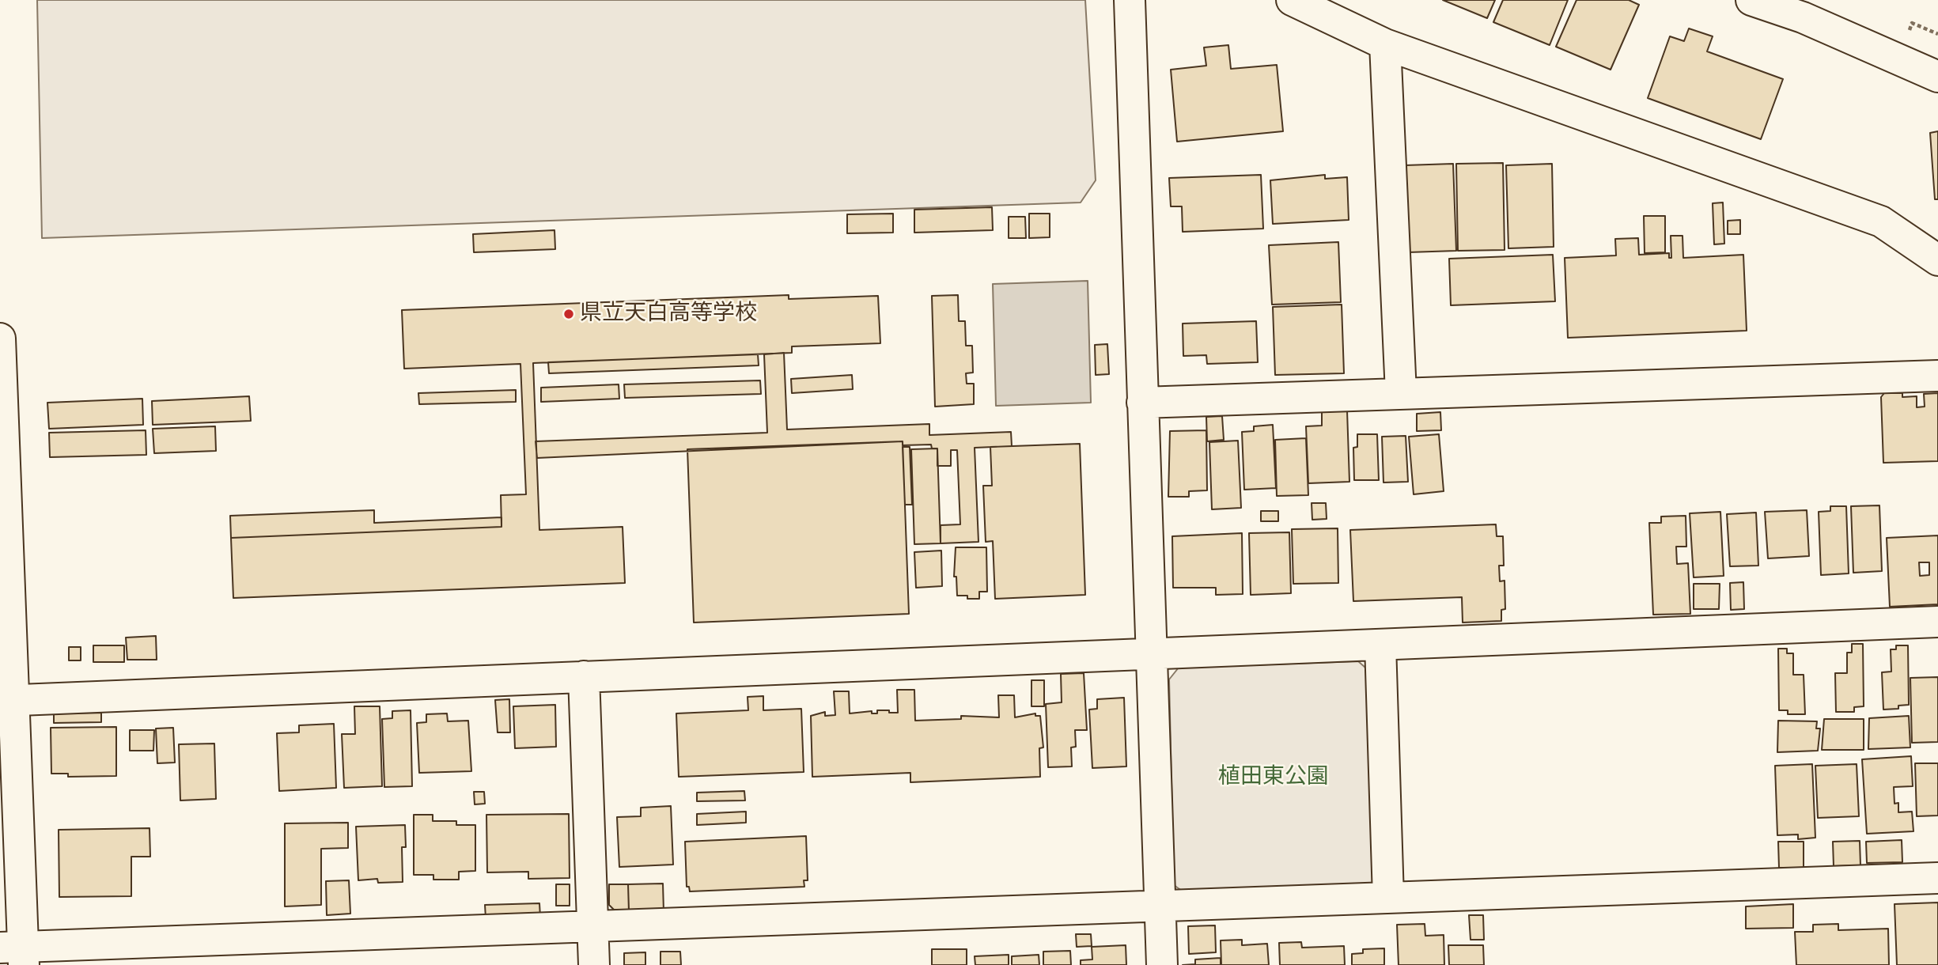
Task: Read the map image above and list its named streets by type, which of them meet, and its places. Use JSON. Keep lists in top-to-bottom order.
{
  "parks": ["植田東公園"],
  "places": ["県立天白高等学校"]
}
